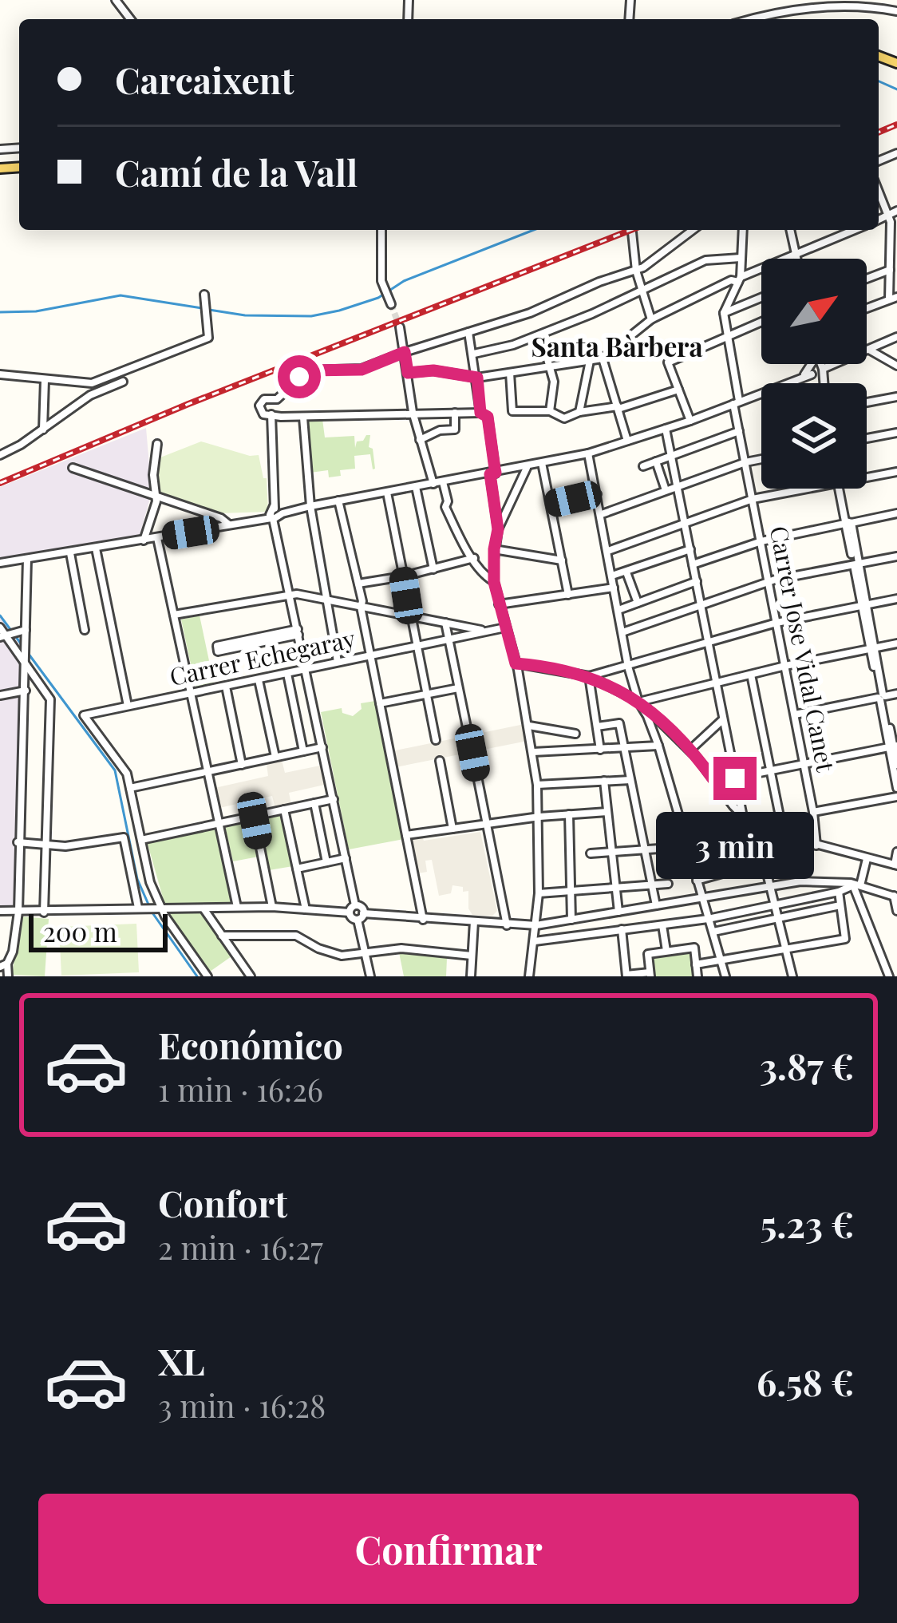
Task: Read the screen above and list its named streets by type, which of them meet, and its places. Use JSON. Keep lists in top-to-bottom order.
{
  "streets": {
    "street": ["Carrer Jose Vidal Canet", "Carrer Echegaray"]
  },
  "districts": ["Santa Bàrbera"],
  "scale_bar": "200 m",
  "north": "top right",
  "page": {
    "banner": ["Carcaixent", "Camí de la Vall"],
    "bubble": "3 min",
    "scale": "200 m",
    "list": [
      {
        "name": "Económico",
        "note": "1 min · 16:26",
        "value": "3.87 €"
      },
      {
        "name": "Confort",
        "note": "2 min · 16:27",
        "value": "5.23 €"
      },
      {
        "name": "XL",
        "note": "3 min · 16:28",
        "value": "6.58 €"
      }
    ],
    "buttons": "Confirmar"
  }
}
